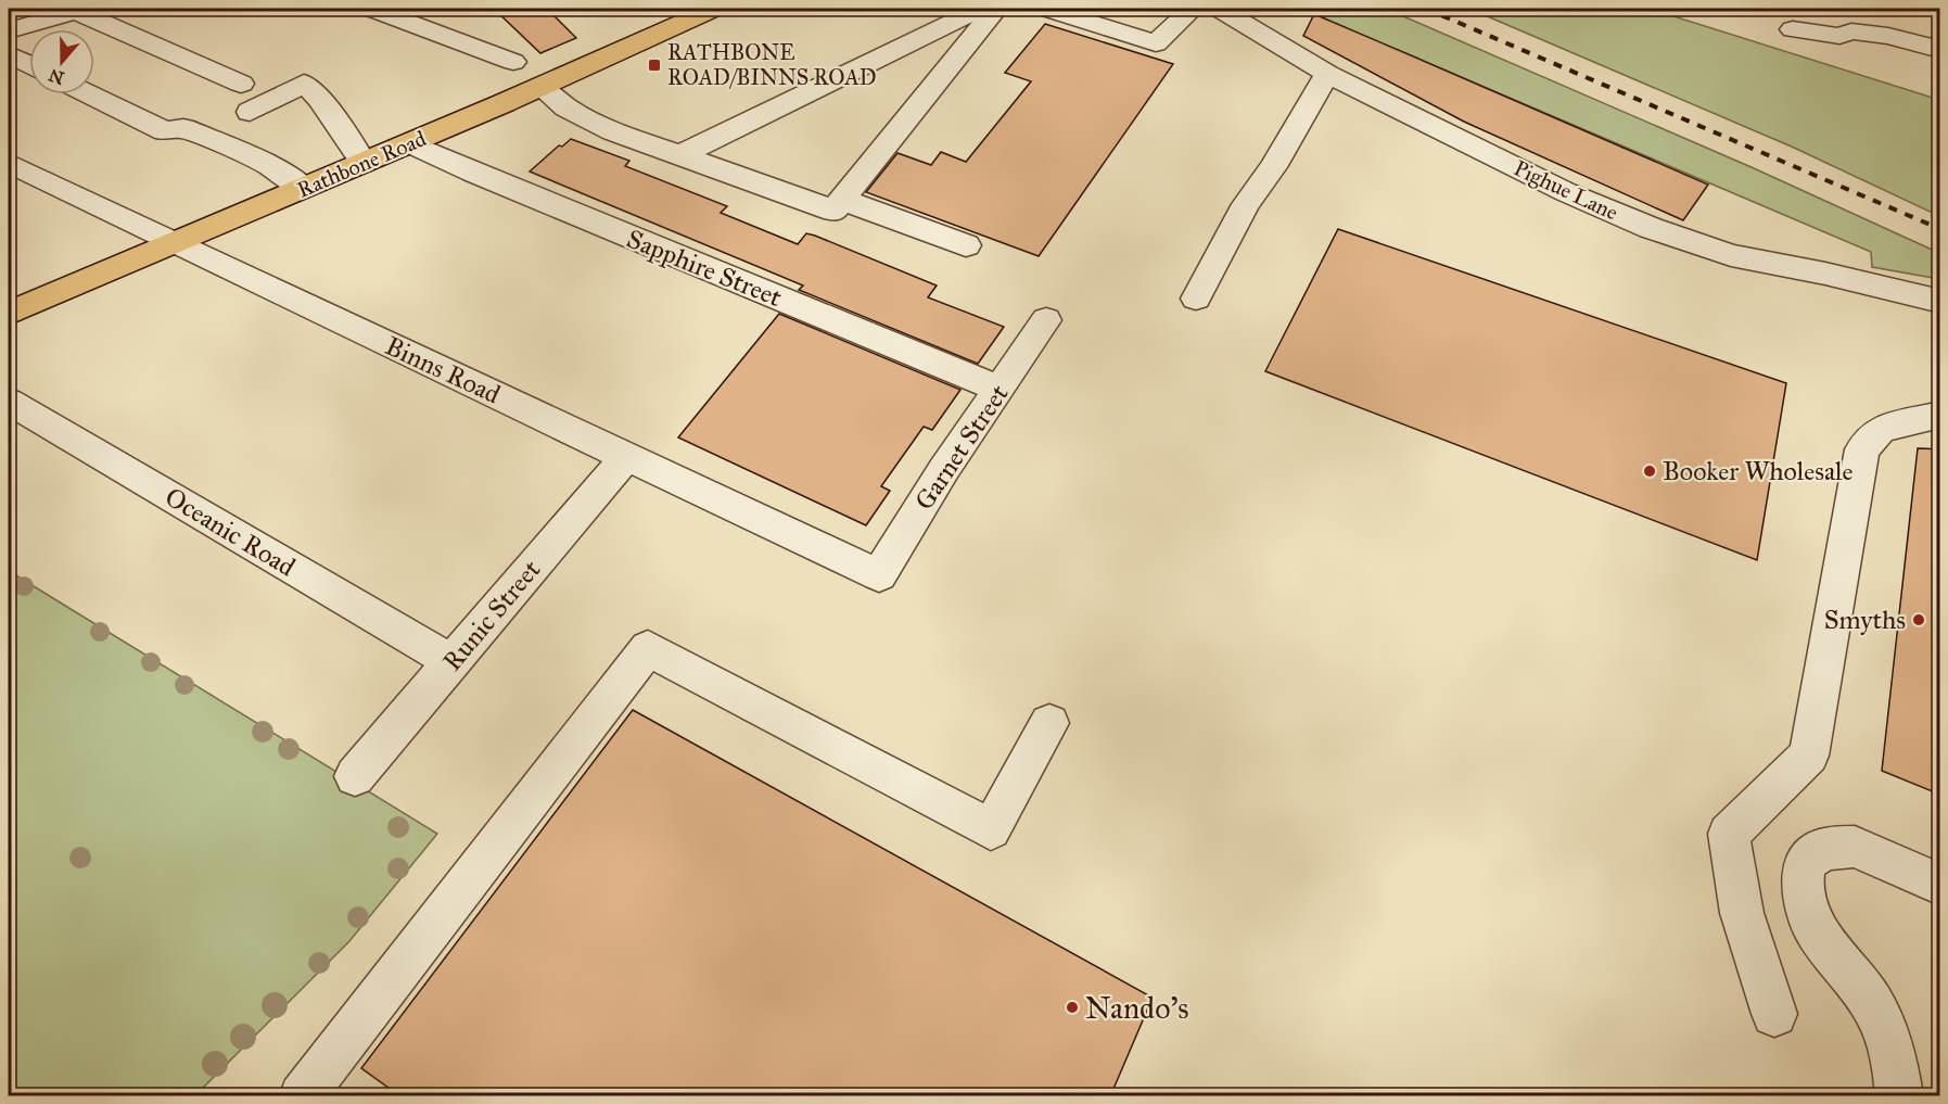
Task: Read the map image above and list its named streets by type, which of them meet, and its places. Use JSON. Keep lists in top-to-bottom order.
{
  "streets": {
    "main road": ["Rathbone Road"],
    "street": [
      "Pighue Lane",
      "Sapphire Street",
      "Binns Road",
      "Garnet Street",
      "Oceanic Road",
      "Runic Street"
    ]
  },
  "crossings": [
    ["Rathbone Road", "Sapphire Street"],
    ["Rathbone Road", "Binns Road"],
    ["Sapphire Street", "Garnet Street"],
    ["Binns Road", "Garnet Street"],
    ["Binns Road", "Runic Street"],
    ["Oceanic Road", "Runic Street"]
  ],
  "places": {
    "transit": ["RATHBONE ROAD/BINNS ROAD"],
    "other": ["Booker Wholesale", "Smyths", "Nando's"]
  },
  "north": "bottom"
}
